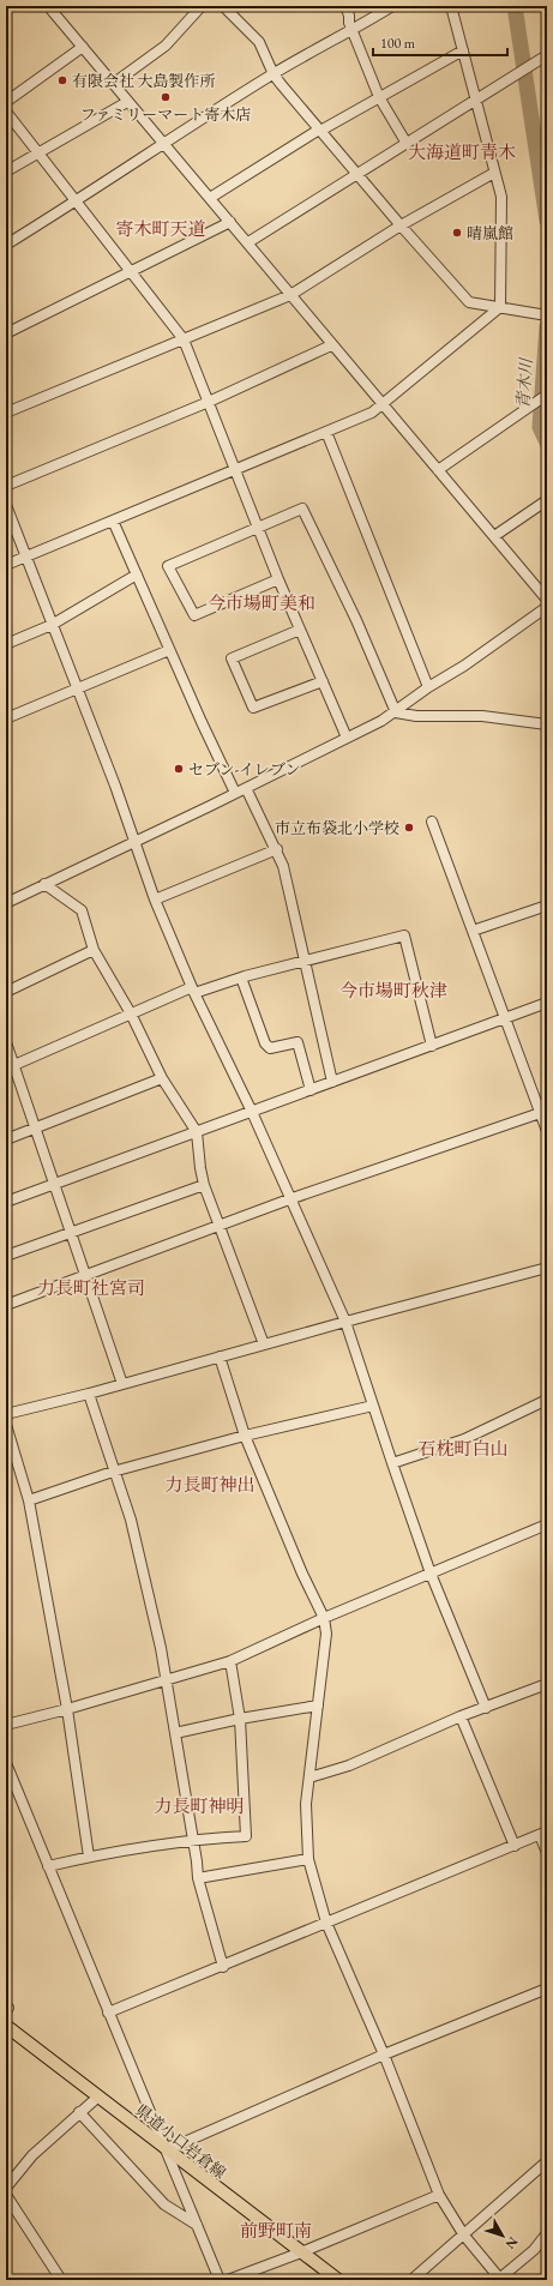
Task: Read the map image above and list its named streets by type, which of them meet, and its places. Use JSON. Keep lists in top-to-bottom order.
{
  "streets": {
    "main road": ["県道小口岩倉線"]
  },
  "districts": [
    "大海道町青木",
    "寄木町天道",
    "今市場町美和",
    "今市場町秋津",
    "力長町社宮司",
    "石枕町白山",
    "力長町神出",
    "力長町神明",
    "前野町南"
  ],
  "water": ["青木川"],
  "places": [
    "有限会社 大島製作所",
    "ファミリーマート寄木店",
    "晴嵐館",
    "セブン-イレブン",
    "市立布袋北小学校"
  ],
  "scale_bar": "100 m",
  "north": "bottom right"
}
